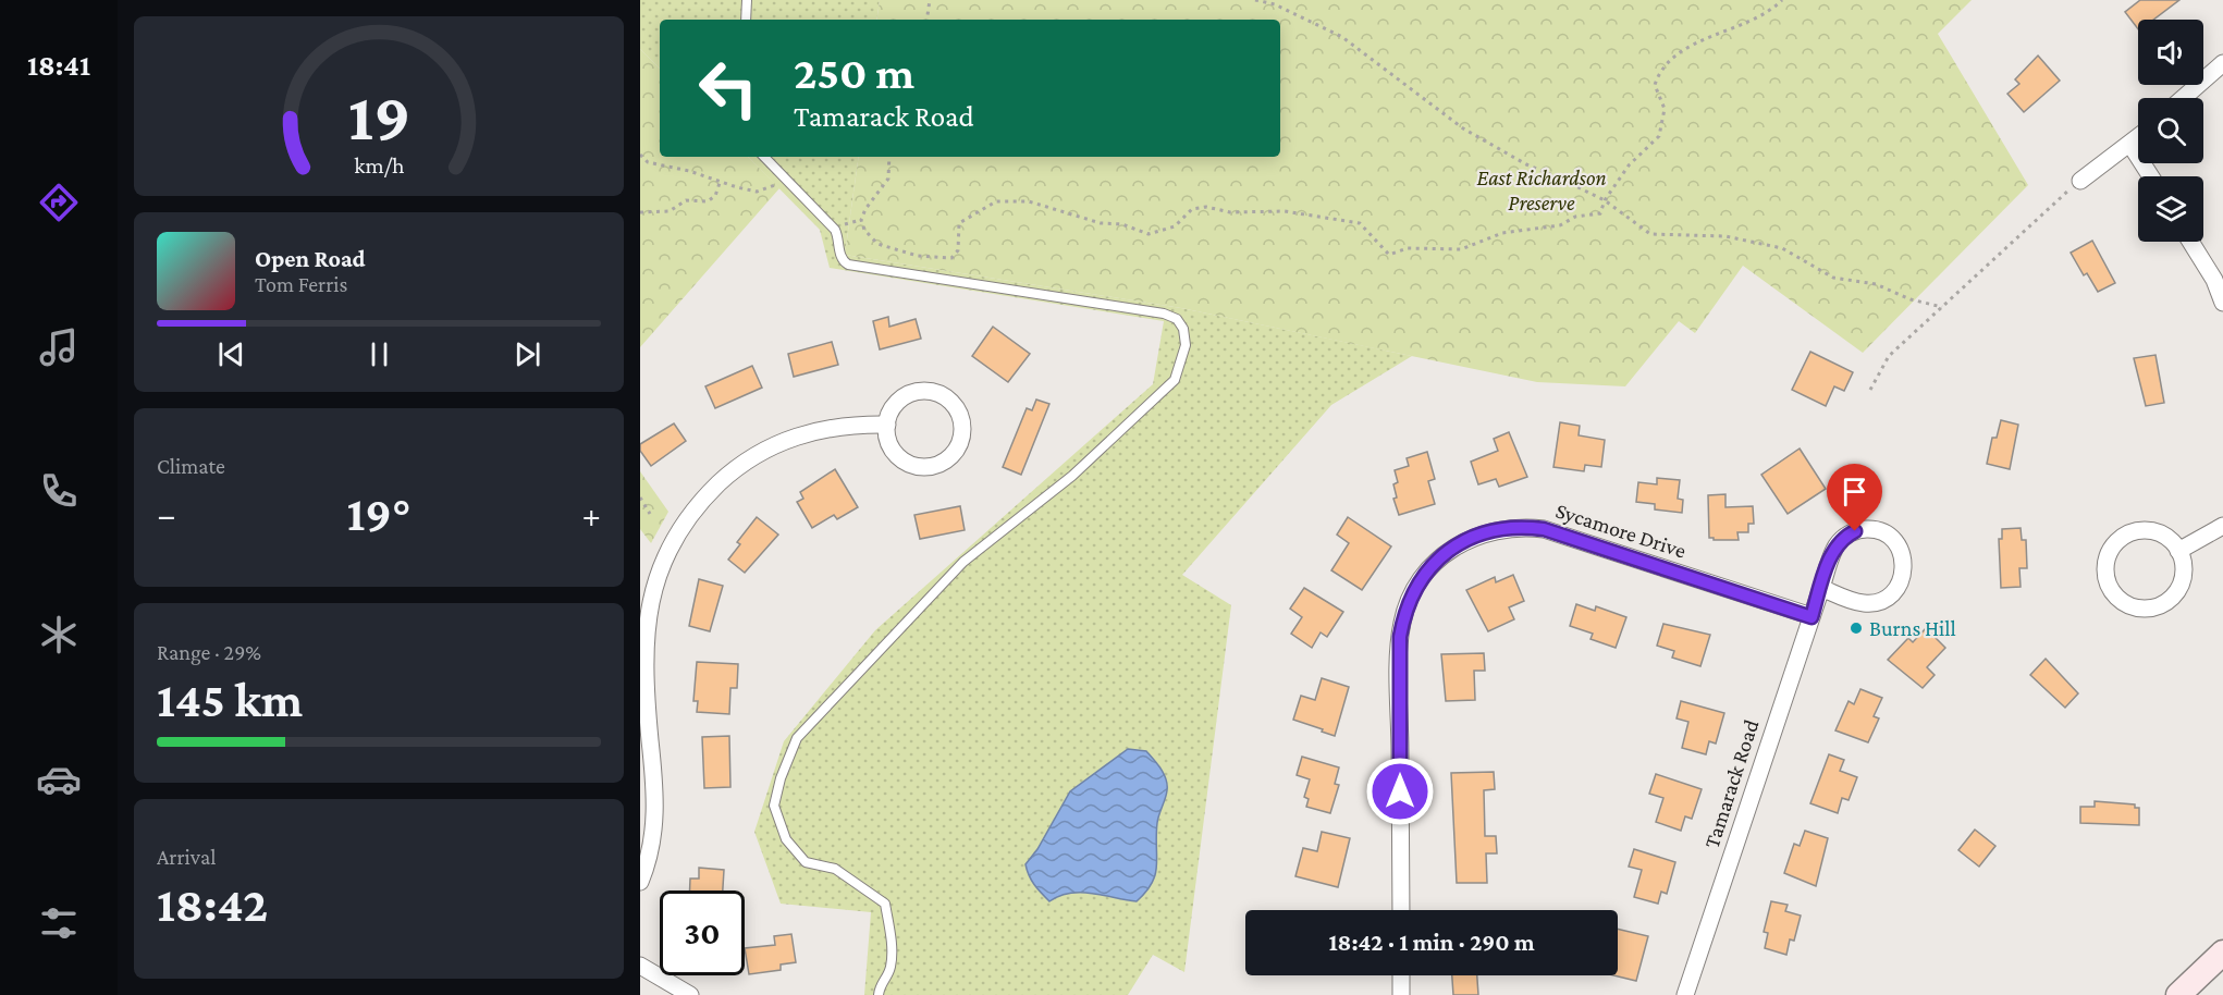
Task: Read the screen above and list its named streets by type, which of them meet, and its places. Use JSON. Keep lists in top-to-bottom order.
{
  "streets": {
    "street": ["Sycamore Drive", "Tamarack Road"]
  },
  "crossings": [
    ["Sycamore Drive", "Tamarack Road"]
  ],
  "parks": ["East Richardson Preserve"],
  "places": ["Burns Hill"],
  "page": {
    "tabs": "18:41",
    "turn": ["250 m", "Tamarack Road"],
    "song": ["Open Road", "Tom Ferris"],
    "tile": [
      "Climate",
      ["Range · 29%", "145 km"],
      ["Arrival", "18:42"]
    ],
    "heat": ["−", "19°", "+"],
    "limit": "30",
    "trip": "18:42 · 1 min · 290 m",
    "gauge": ["19", "km/h"]
  }
}
